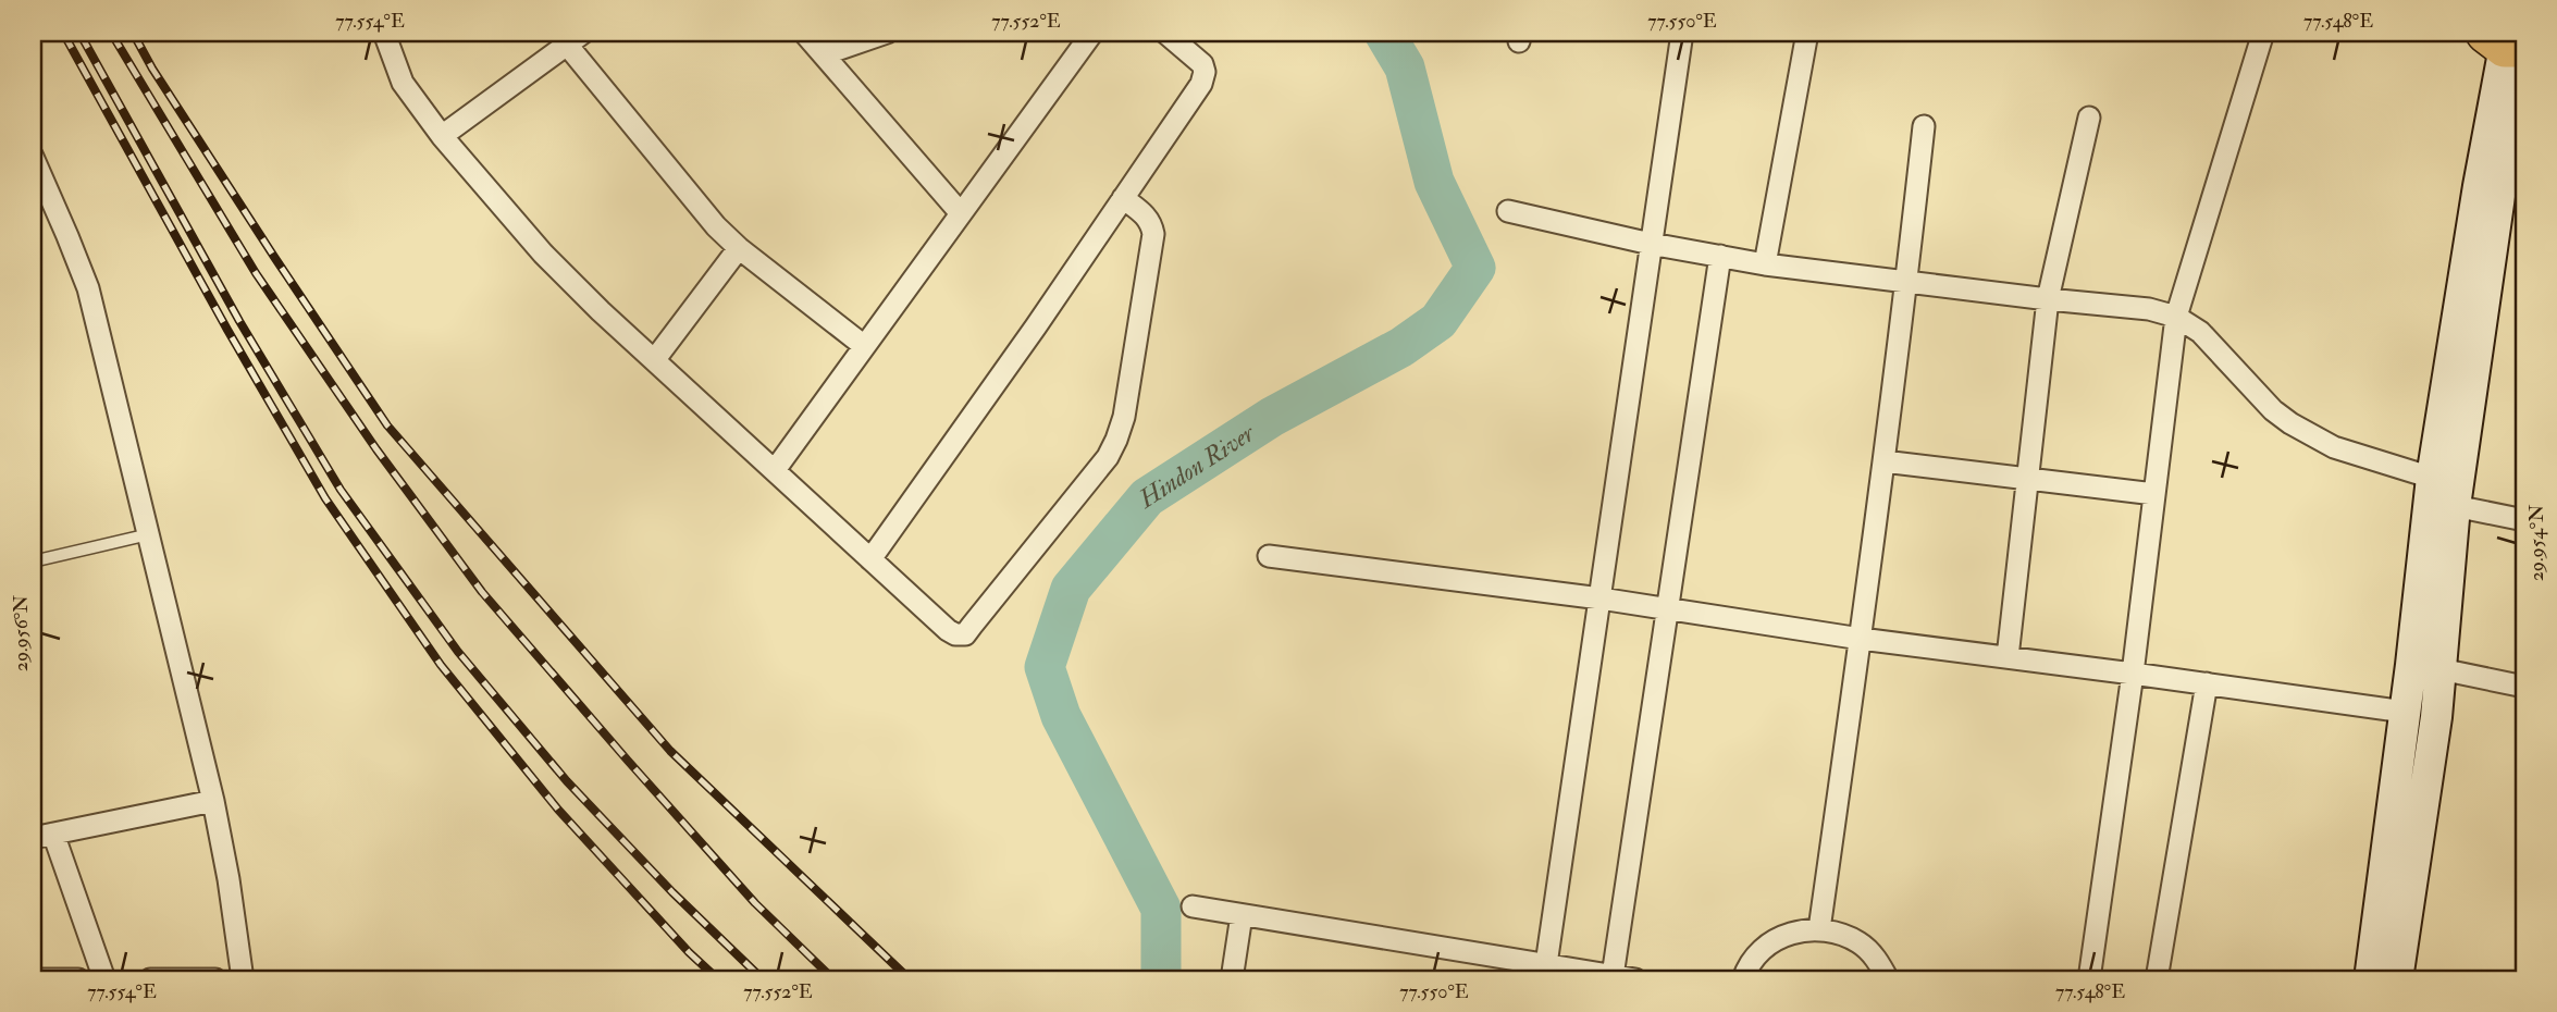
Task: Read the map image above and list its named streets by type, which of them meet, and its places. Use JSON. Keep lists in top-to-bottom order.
{
  "water": ["Hindon River"],
  "coordinates": [
    "77.554°E",
    "77.552°E",
    "77.550°E",
    "77.548°E",
    "29.954°N",
    "29.956°N"
  ]
}
